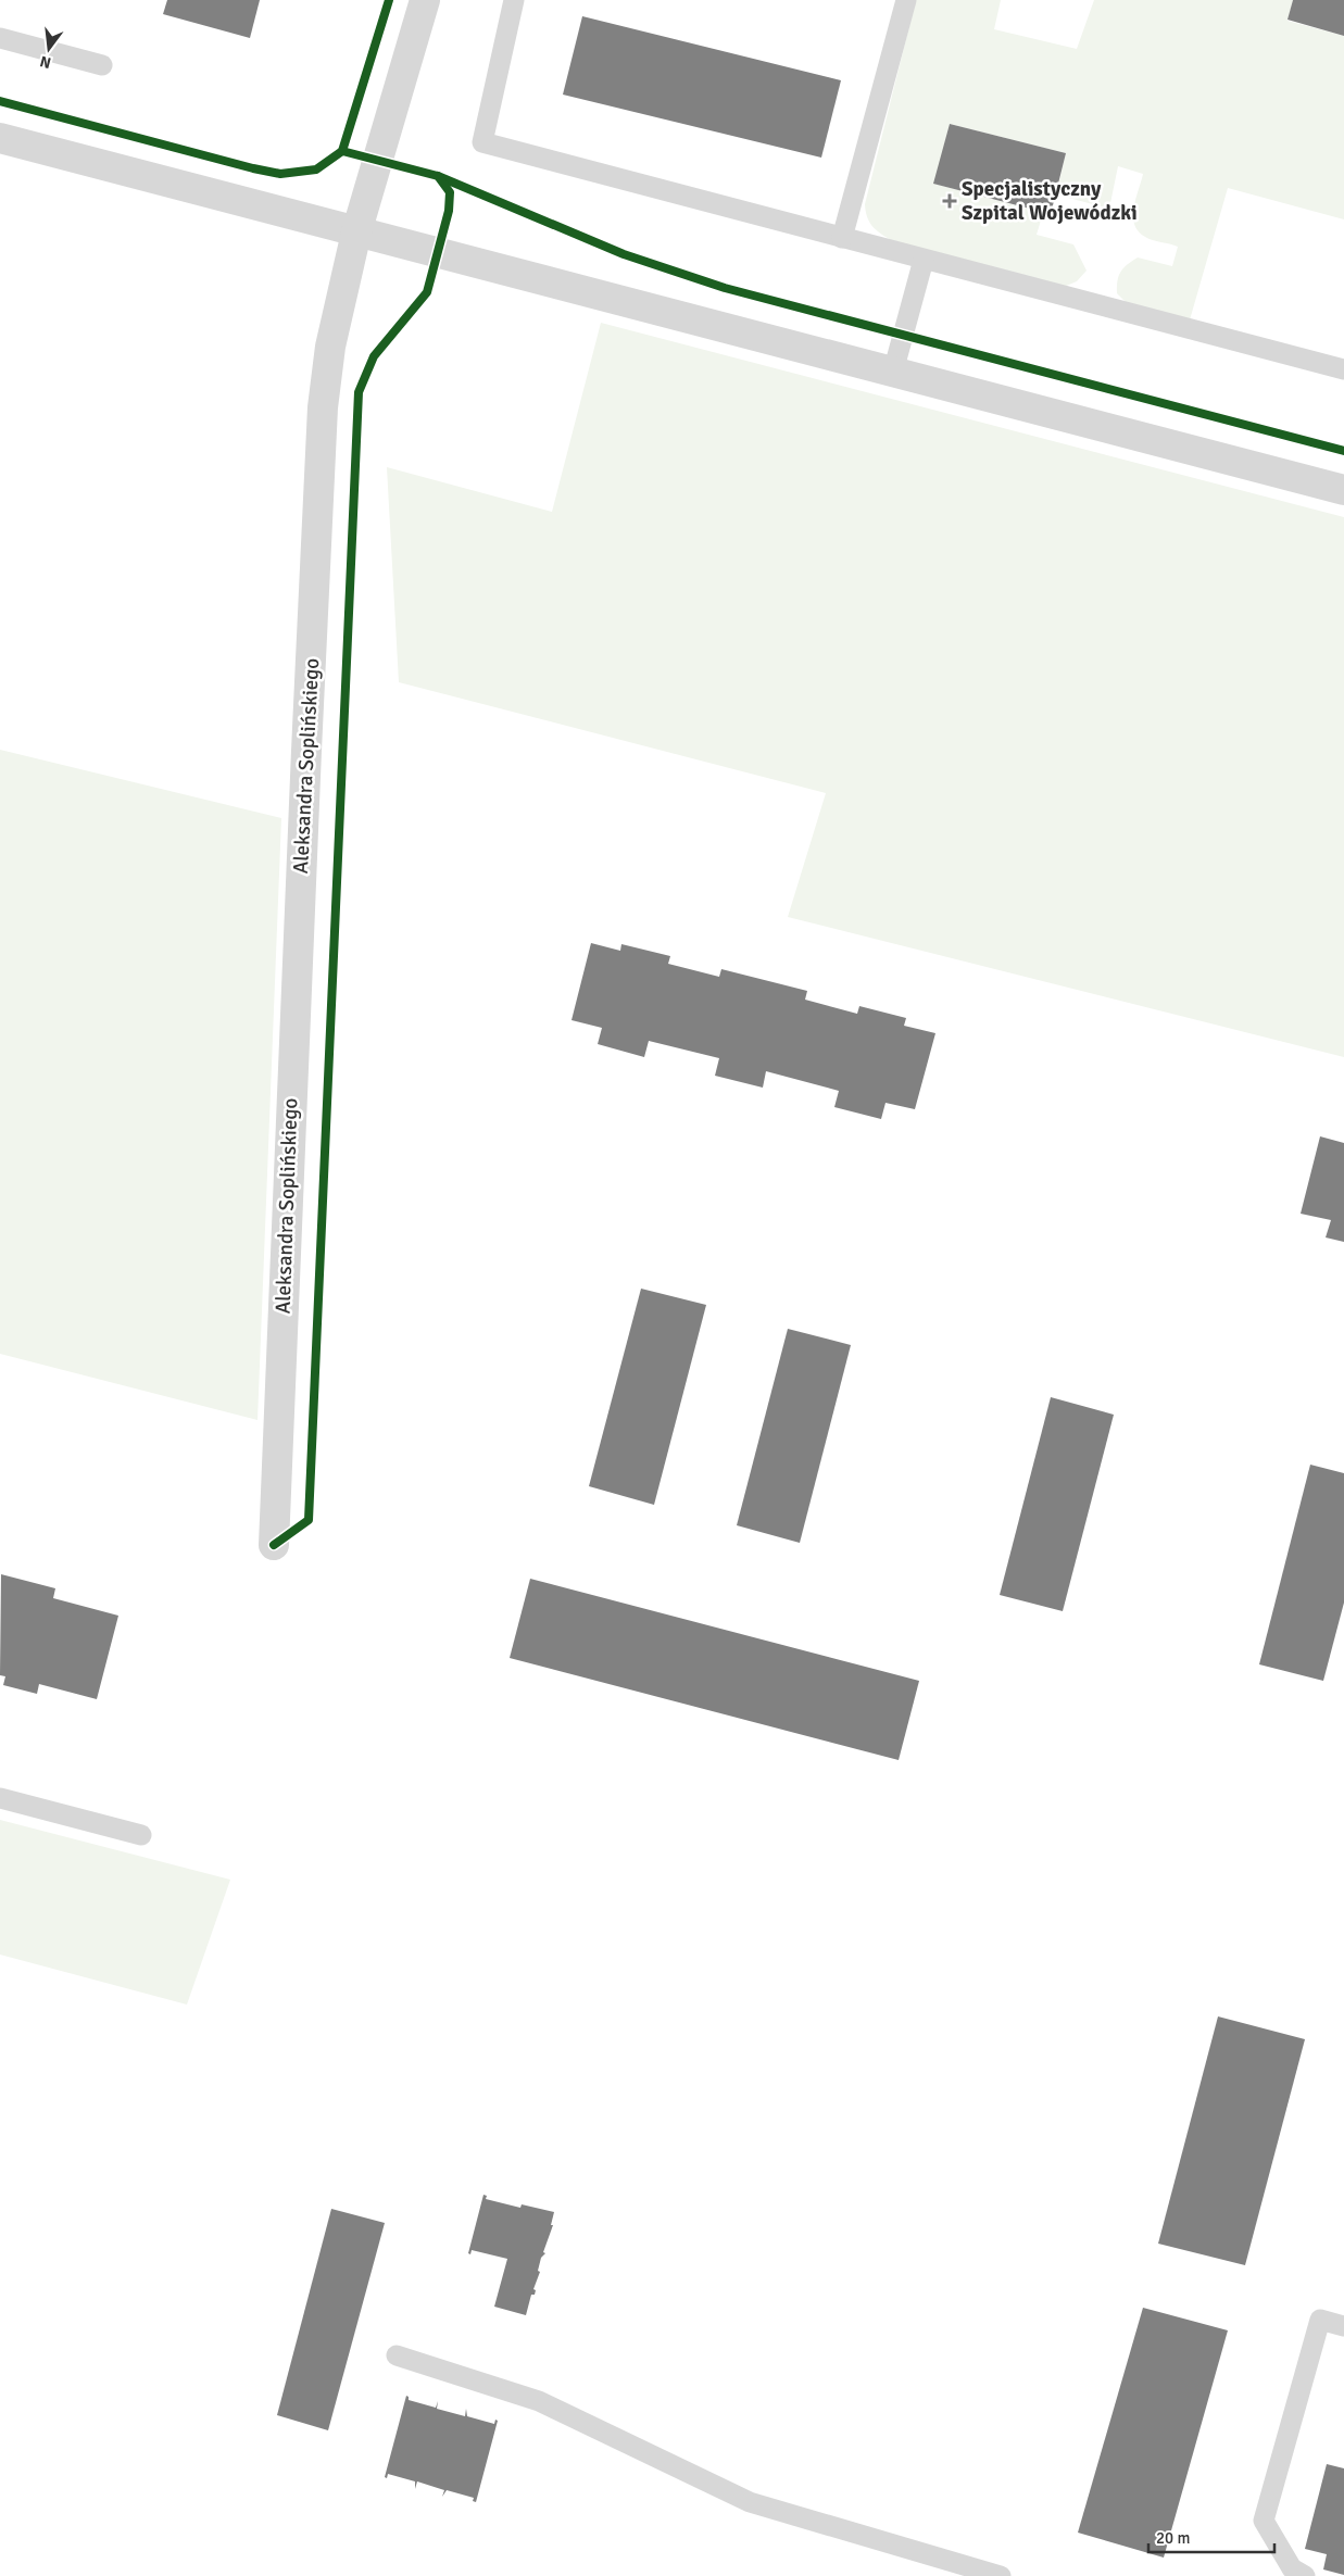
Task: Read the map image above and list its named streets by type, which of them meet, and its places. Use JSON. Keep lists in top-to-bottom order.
{
  "streets": {
    "street": ["Aleksandra Soplińskiego"]
  },
  "places": {
    "health": ["Specjalistyczny Szpital Wojewódzki"]
  },
  "scale_bar": "20 m",
  "north": "bottom"
}
